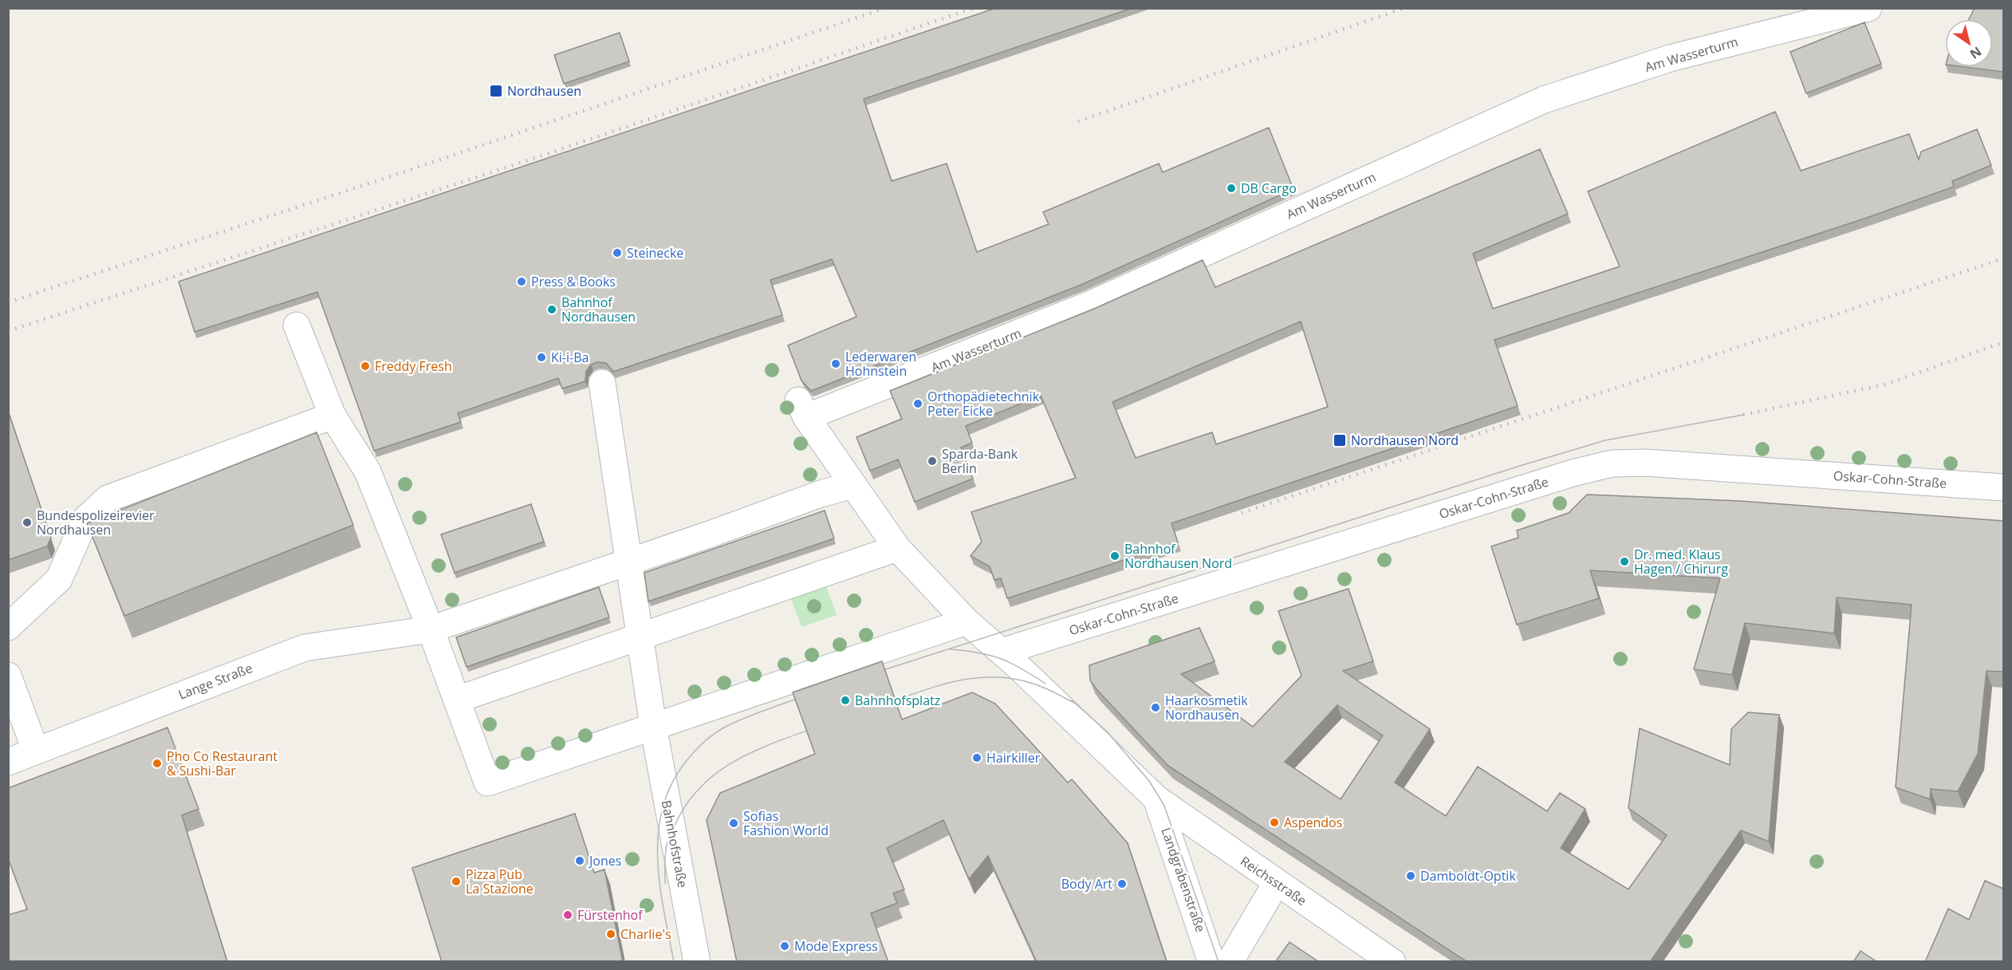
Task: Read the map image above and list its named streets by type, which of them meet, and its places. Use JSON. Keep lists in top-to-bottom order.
{
  "streets": {
    "street": [
      "Am Wasserturm",
      "Oskar-Cohn-Straße",
      "Lange Straße",
      "Bahnhofstraße",
      "Landgrabenstraße",
      "Reichsstraße"
    ]
  },
  "crossings": [
    ["Landgrabenstraße", "Reichsstraße"]
  ],
  "places": {
    "transit": ["Nordhausen", "Nordhausen Nord"],
    "other": [
      "DB Cargo",
      "Steinecke",
      "Press & Books",
      "Bahnhof Nordhausen",
      "Ki-i-Ba",
      "Lederwaren Hohnstein",
      "Freddy Fresh",
      "Orthopädietechnik Peter Eicke",
      "Sparda-Bank Berlin",
      "Bundespolizeirevier Nordhausen",
      "Bahnhof Nordhausen Nord",
      "Dr. med. Klaus Hagen / Chirurg",
      "Bahnhofsplatz",
      "Haarkosmetik Nordhausen",
      "Hairkiller",
      "Pho Co Restaurant & Sushi-Bar",
      "Aspendos",
      "Sofias Fashion World",
      "Jones",
      "Damboldt-Optik",
      "Pizza Pub La Stazione",
      "Body Art",
      "Fürstenhof",
      "Charlie's",
      "Mode Express"
    ]
  },
  "north": "bottom right"
}
